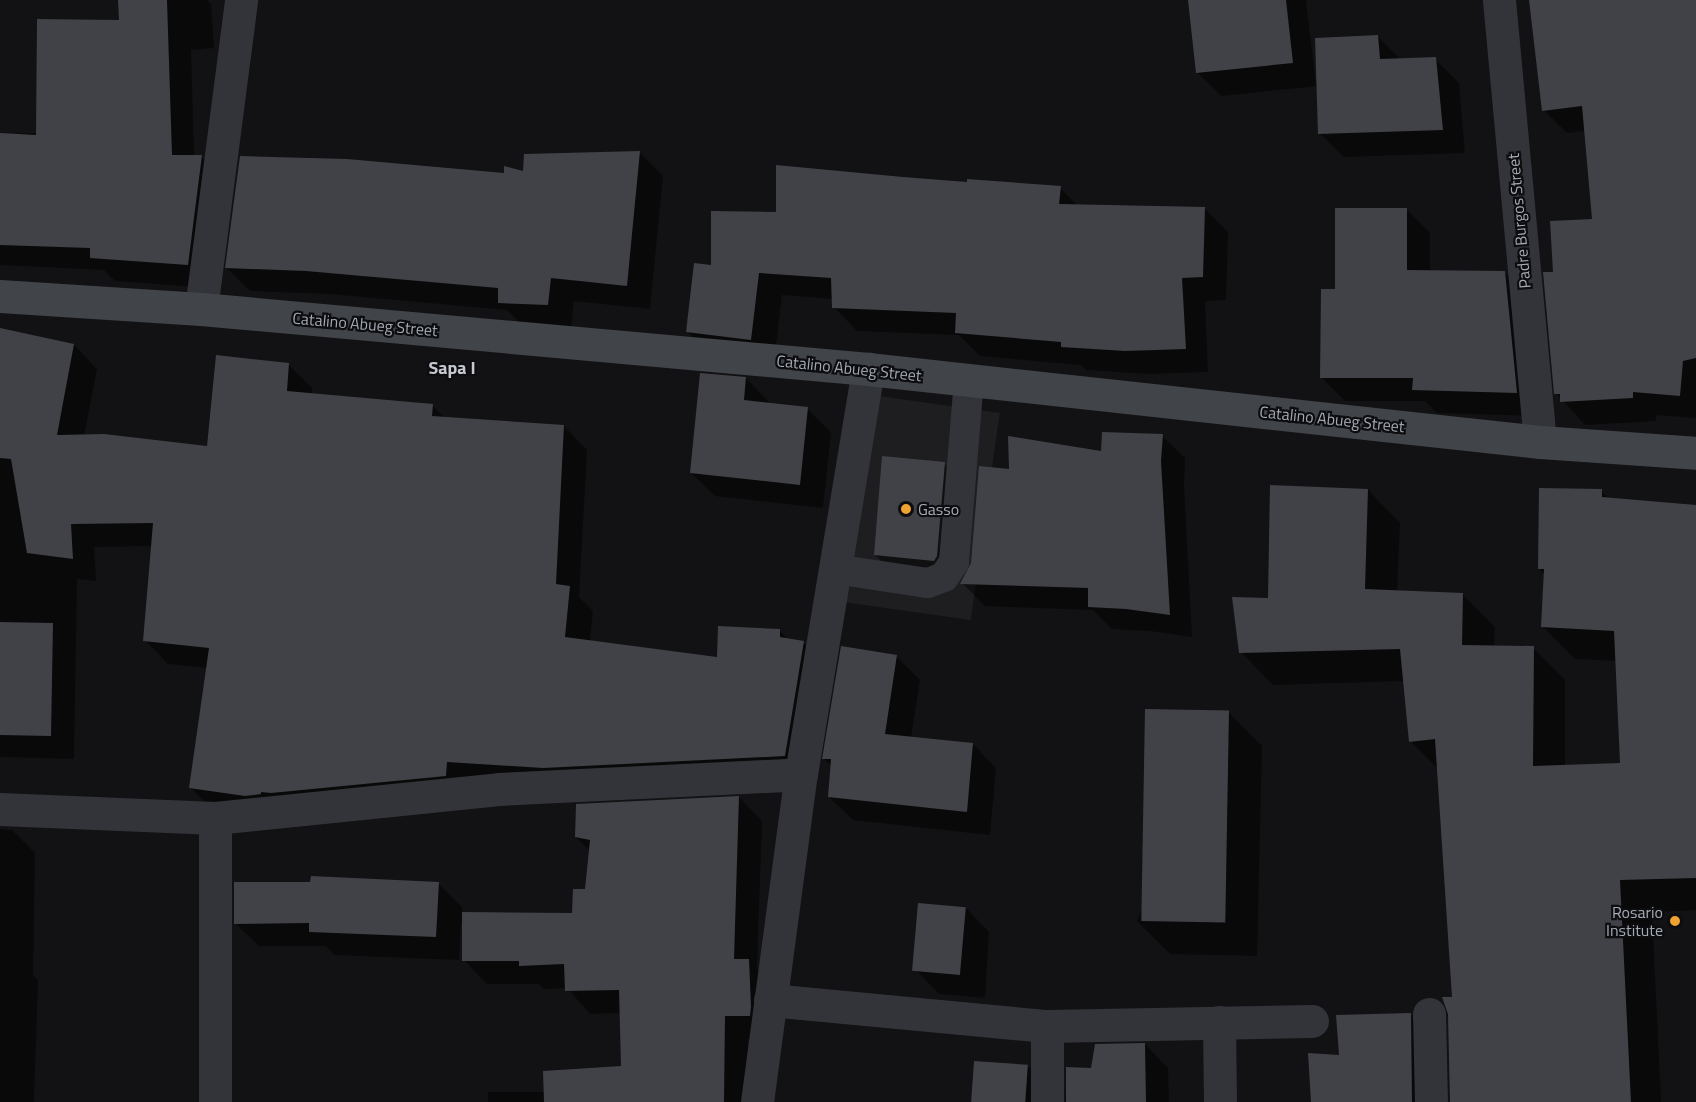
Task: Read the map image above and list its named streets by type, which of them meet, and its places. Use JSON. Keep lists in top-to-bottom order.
{
  "streets": {
    "street": ["Padre Burgos Street", "Catalino Abueg Street"]
  },
  "crossings": [
    ["Padre Burgos Street", "Catalino Abueg Street"]
  ],
  "districts": ["Sapa I"],
  "places": ["Gasso", "Rosario Institute"]
}
